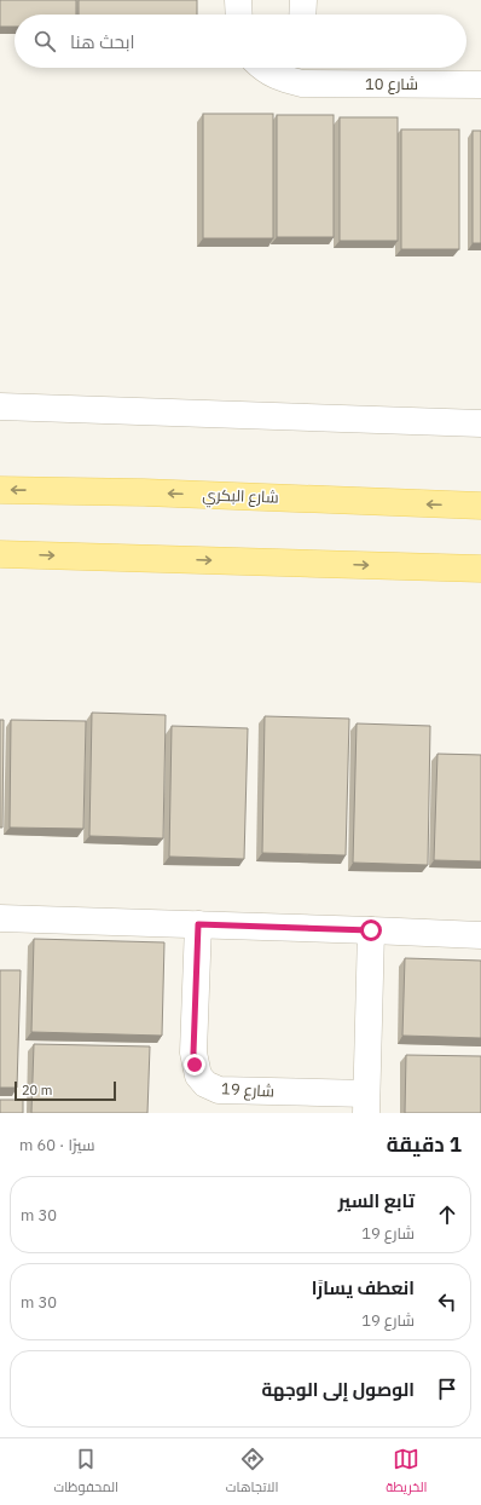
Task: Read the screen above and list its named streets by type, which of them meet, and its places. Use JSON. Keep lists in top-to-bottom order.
{
  "streets": {
    "main road": ["شارع البكري"],
    "street": ["شارع 10", "شارع 19"]
  },
  "scale_bar": "20 m",
  "page": {
    "search": "ابحث هنا",
    "scale": "20 m",
    "heading": ["1 دقيقة", "سيرًا · 60 m"],
    "list": [
      ["تابع السير", "شارع 19", "30 m"],
      ["انعطف يسارًا", "شارع 19", "30 m"],
      "الوصول إلى الوجهة"
    ],
    "nav": ["الخريطة", "الاتجاهات", "المحفوظات"]
  }
}
